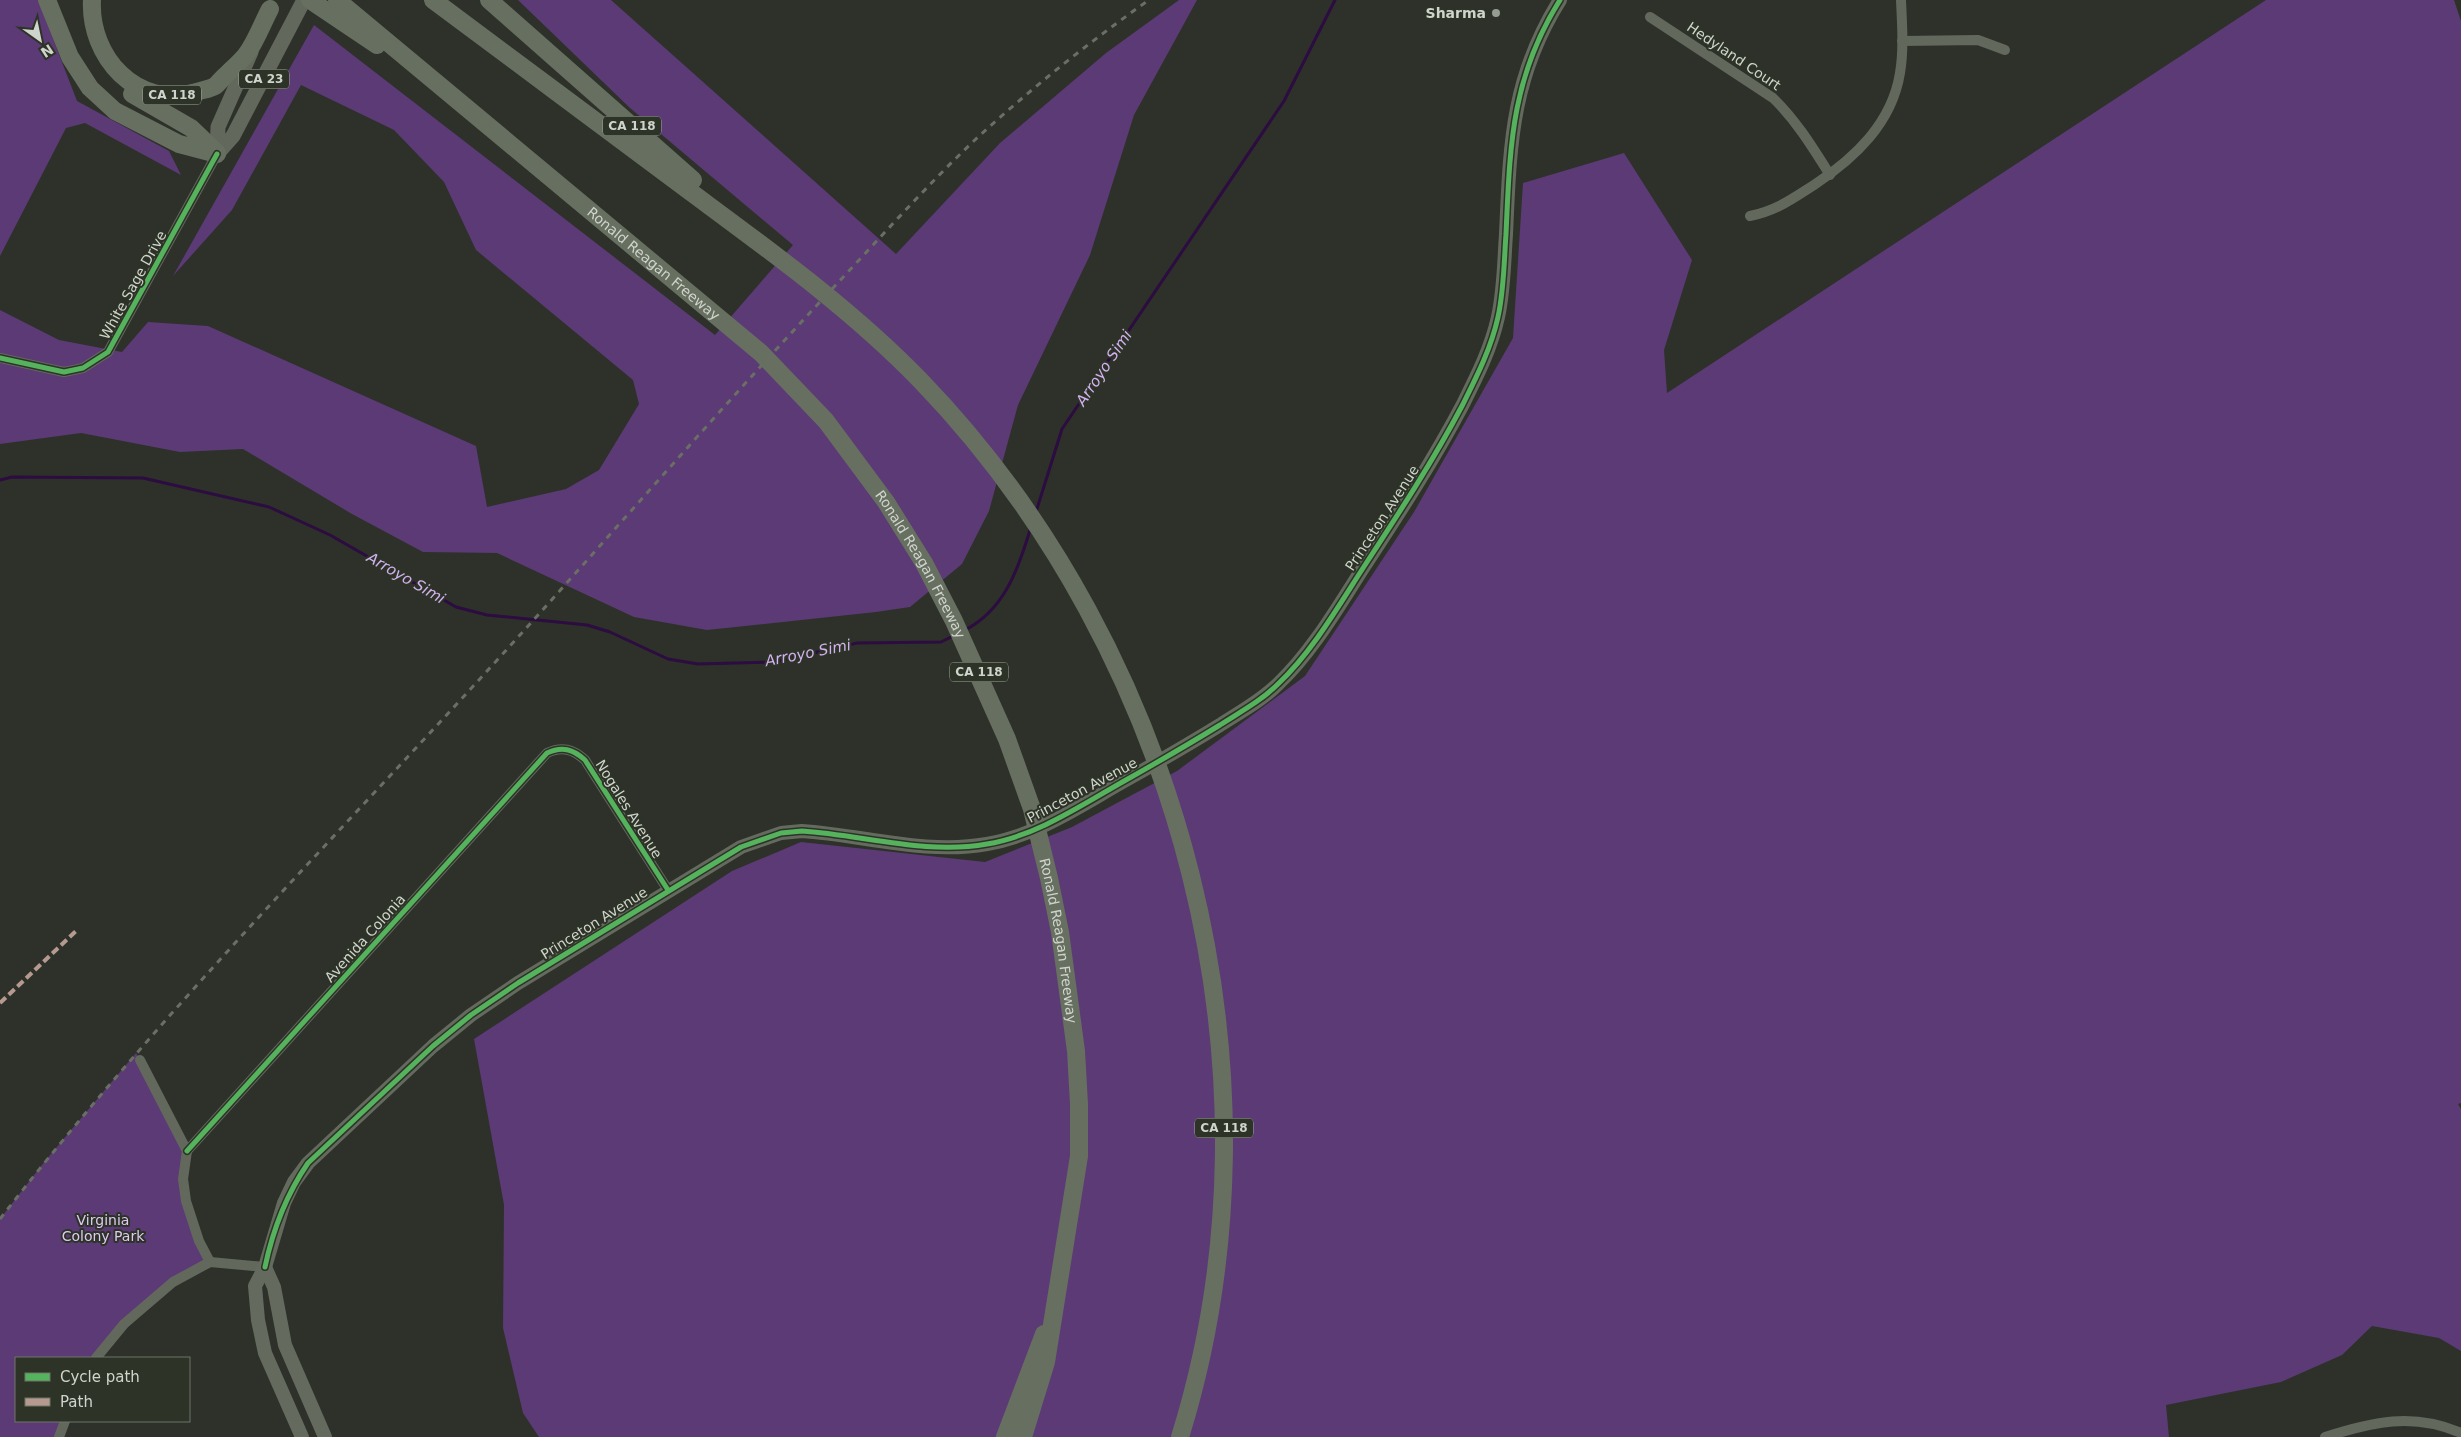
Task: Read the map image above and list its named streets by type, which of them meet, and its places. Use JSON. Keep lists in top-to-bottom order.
{
  "streets": {
    "highway": ["CA 118", "Ronald Reagan Freeway"],
    "main road": ["CA 23"],
    "street": [
      "Hedyland Court",
      "White Sage Drive",
      "Princeton Avenue",
      "Nogales Avenue",
      "Avenida Colonia"
    ]
  },
  "crossings": [
    ["CA 23", "White Sage Drive"],
    ["CA 118", "Ronald Reagan Freeway"],
    ["Princeton Avenue", "Nogales Avenue"],
    ["Nogales Avenue", "Avenida Colonia"]
  ],
  "water": ["Arroyo Simi"],
  "parks": ["Virginia Colony Park"],
  "places": ["Sharma"],
  "legend": ["Cycle path", "Path"],
  "north": "bottom right"
}
